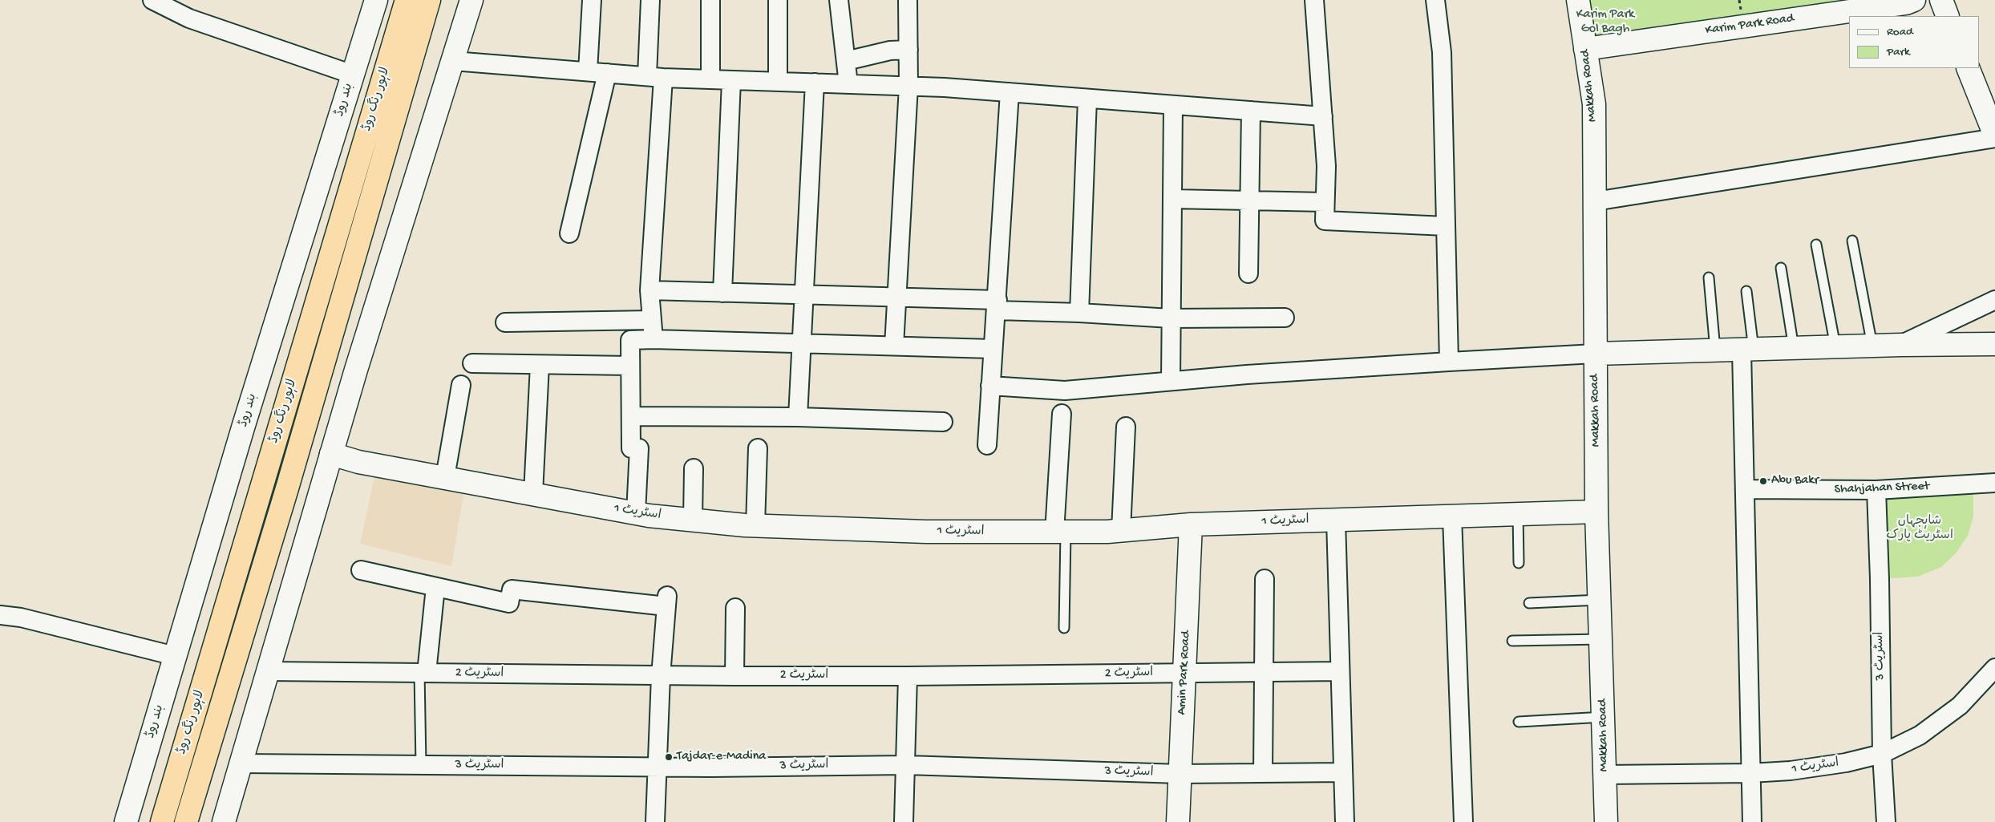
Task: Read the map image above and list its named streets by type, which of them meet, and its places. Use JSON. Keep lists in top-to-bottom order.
{
  "streets": {
    "highway": ["لاہور رنگ روڈ"],
    "street": [
      "Karim Park Road",
      "Makkah Road",
      "بند روڈ",
      "Shahjahan Street",
      "اسٹریٹ 1",
      "اسٹریٹ 3",
      "Amin Park Road",
      "اسٹریٹ 2"
    ]
  },
  "crossings": [
    ["Karim Park Road", "Makkah Road"],
    ["Makkah Road", "اسٹریٹ 1"],
    ["Shahjahan Street", "اسٹریٹ 3"],
    ["اسٹریٹ 1", "اسٹریٹ 3"],
    ["اسٹریٹ 1", "Amin Park Road"],
    ["اسٹریٹ 3", "Amin Park Road"],
    ["Amin Park Road", "اسٹریٹ 2"]
  ],
  "parks": ["Karim Park Gol Bagh", "شاہجہاں اسٹریٹ پارک"],
  "places": ["Abu Bakr", "Tajdar-e-Madina"],
  "legend": ["Road", "Park"]
}
